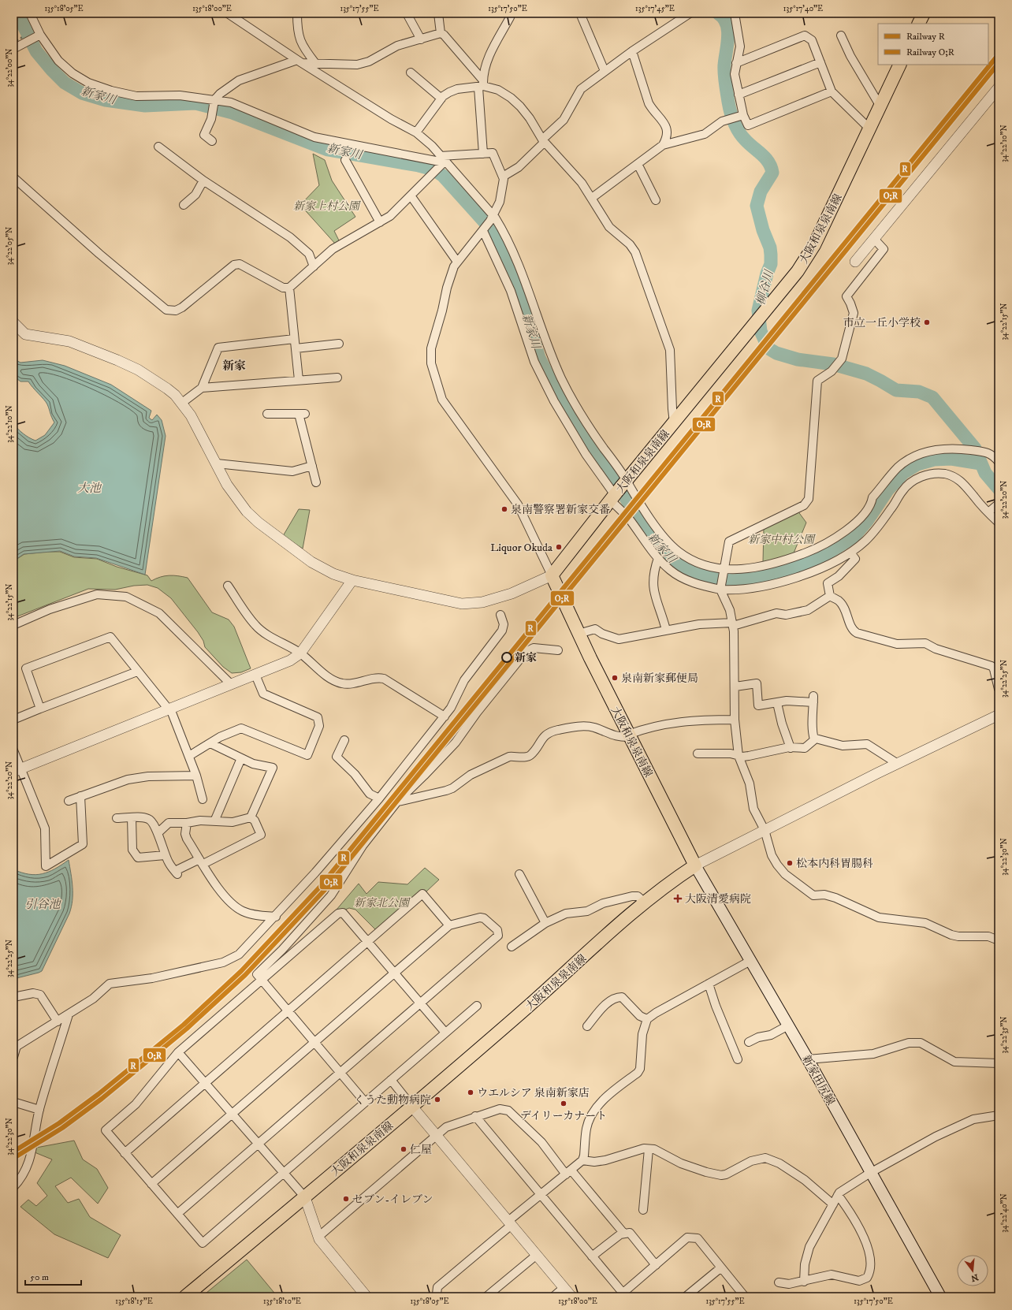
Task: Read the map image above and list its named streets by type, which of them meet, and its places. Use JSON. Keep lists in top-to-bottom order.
{
  "streets": {
    "main road": ["大阪和泉泉南線", "新家田尻線"]
  },
  "crossings": [
    ["大阪和泉泉南線", "新家田尻線"]
  ],
  "districts": ["新家"],
  "water": [
    "新家川",
    "柳谷川",
    "大池",
    "引谷池"
  ],
  "parks": ["新家上村公園", "新家中村公園", "新家北公園"],
  "places": {
    "other": [
      "市立一丘小学校",
      "泉南警察署新家交番",
      "Liquor Okuda",
      "新家",
      "泉南新家郵便局",
      "松本内科胃腸科",
      "ウエルシア 泉南新家店",
      "くうた動物病院",
      "デイリーカナート",
      "仁屋",
      "セブン-イレブン"
    ],
    "health": ["大阪清愛病院"]
  },
  "lines": ["rail line R", "rail line O;R"],
  "legend": ["Railway R", "Railway O;R"],
  "scale_bar": "50 m",
  "north": "bottom",
  "coordinates": [
    "135°18'05\"E",
    "135°18'00\"E",
    "135°17'55\"E",
    "135°17'50\"E",
    "135°17'45\"E",
    "135°17'40\"E",
    "34°22'00\"N",
    "34°22'10\"N",
    "34°22'05\"N",
    "34°22'15\"N",
    "34°22'20\"N",
    "34°22'25\"N",
    "34°22'30\"N",
    "34°22'35\"N",
    "34°22'40\"N",
    "135°18'15\"E",
    "135°18'10\"E"
  ]
}
